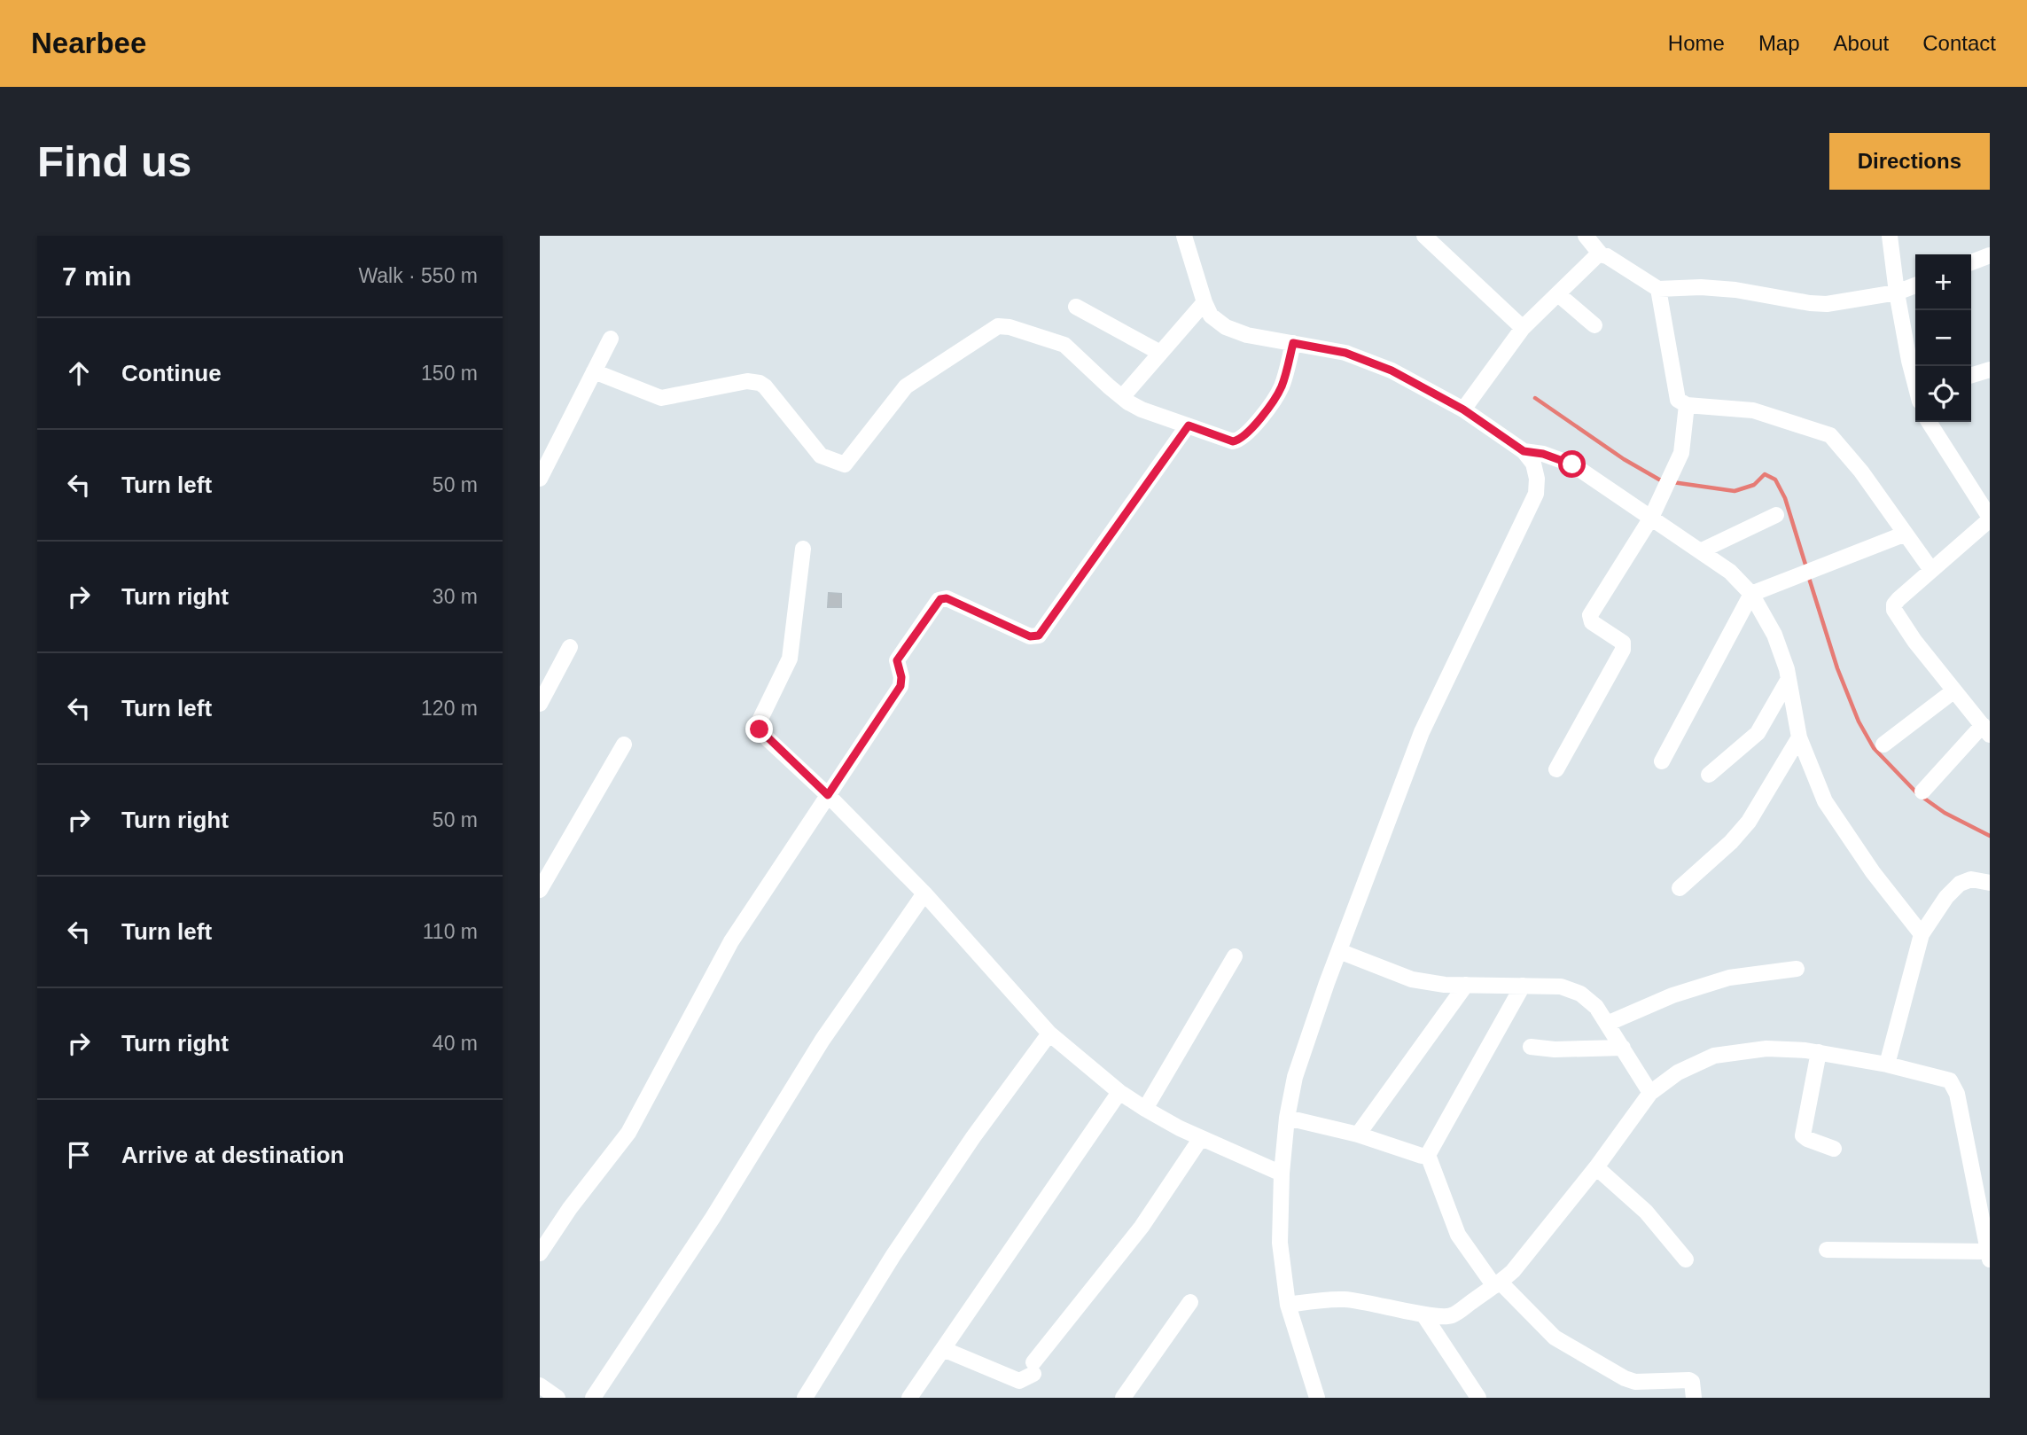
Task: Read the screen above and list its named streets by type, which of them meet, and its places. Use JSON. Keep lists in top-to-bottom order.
{
  "page": {
    "header": "Nearbee",
    "nav": [
      "Home",
      "Map",
      "About",
      "Contact"
    ],
    "buttons": "Directions",
    "title": "Find us",
    "heading": ["7 min", "Walk · 550 m"],
    "map_buttons": ["+", "−"],
    "list": [
      ["Continue", "150 m"],
      ["Turn left", "50 m"],
      ["Turn right", "30 m"],
      ["Turn left", "120 m"],
      ["Turn right", "50 m"],
      ["Turn left", "110 m"],
      ["Turn right", "40 m"],
      "Arrive at destination"
    ]
  }
}
